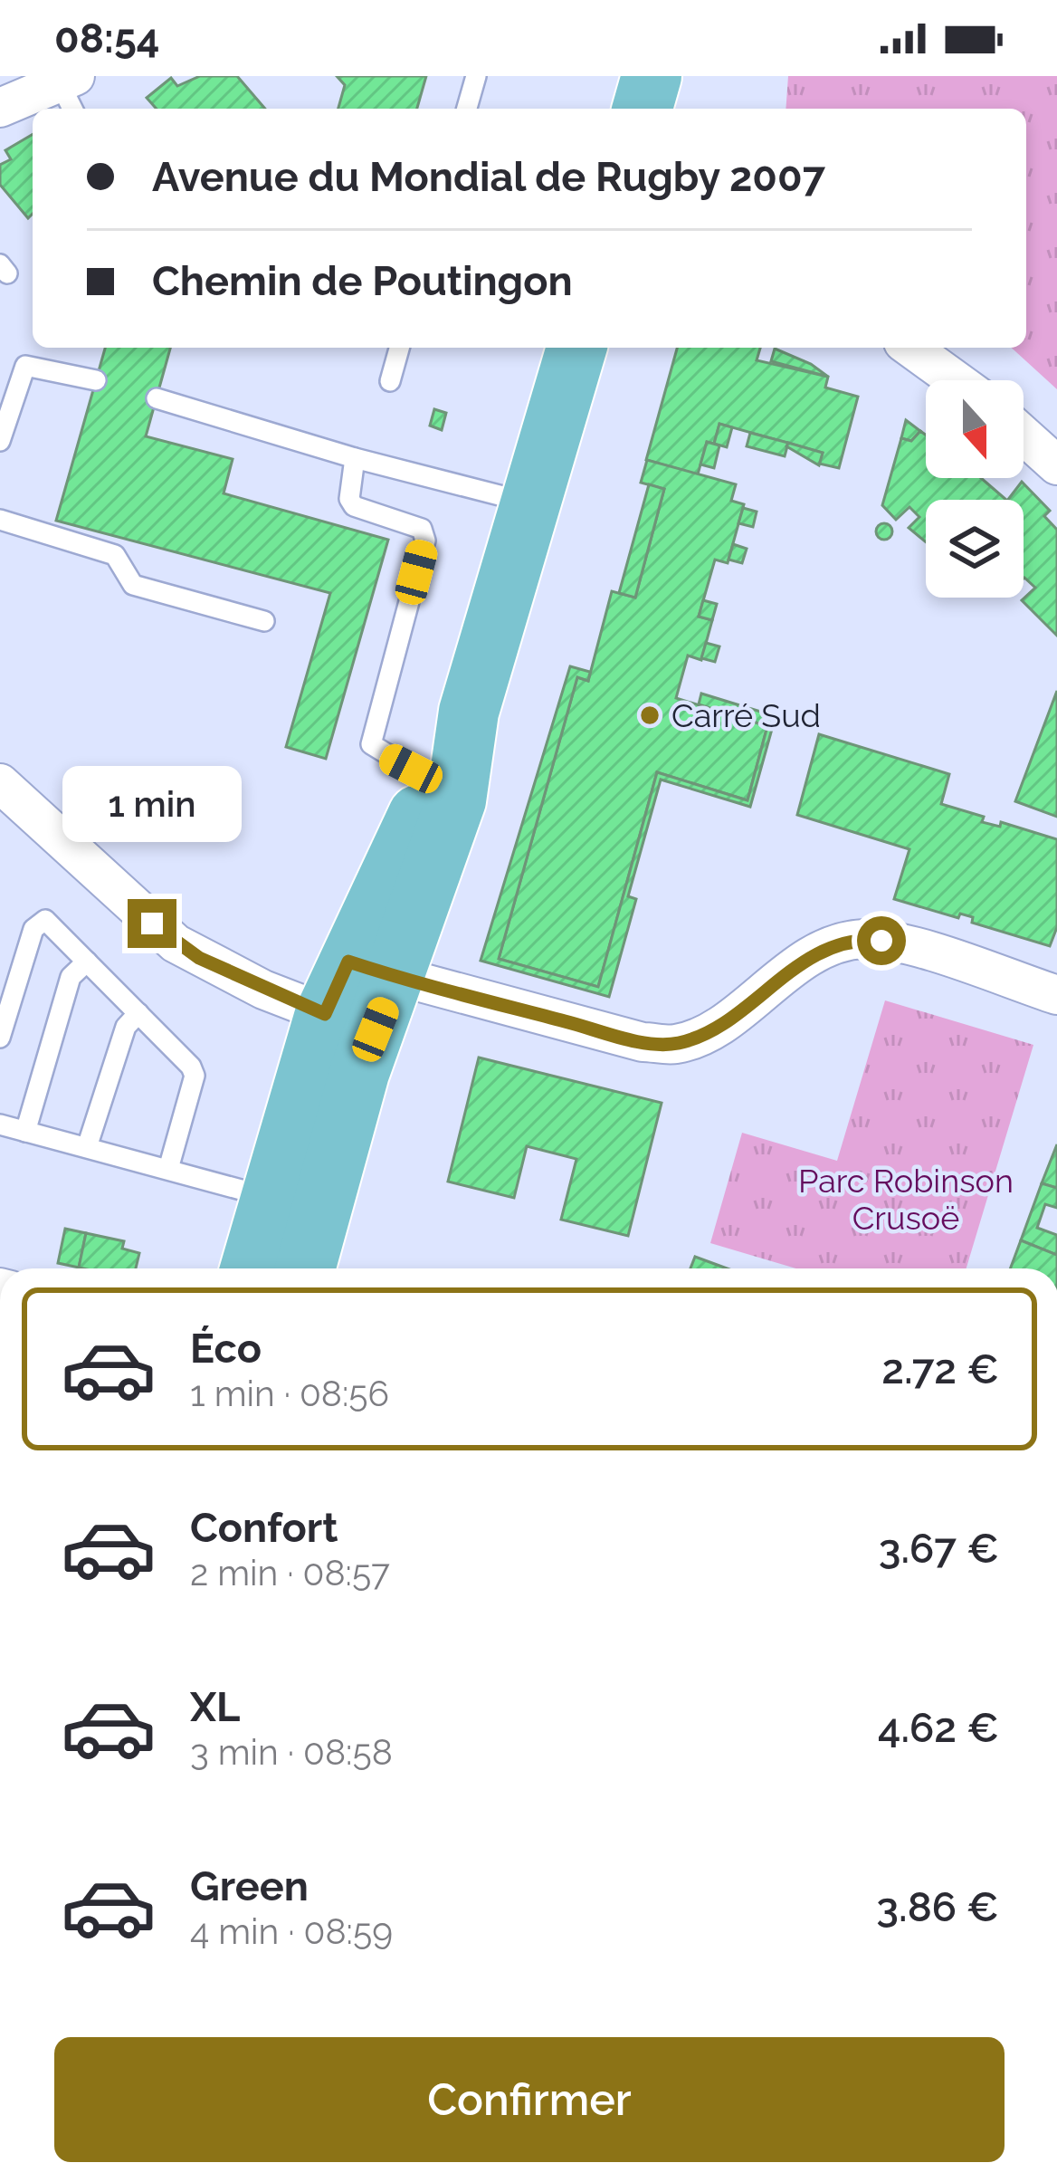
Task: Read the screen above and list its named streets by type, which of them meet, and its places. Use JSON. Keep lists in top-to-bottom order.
{
  "parks": ["Parc Robinson Crusoë"],
  "places": ["Carré Sud"],
  "north": "bottom",
  "page": {
    "status": "08:54",
    "banner": ["Avenue du Mondial de Rugby 2007", "Chemin de Poutingon"],
    "bubble": "1 min",
    "list": [
      {
        "name": "Éco",
        "note": "1 min · 08:56",
        "value": "2.72 €"
      },
      {
        "name": "Confort",
        "note": "2 min · 08:57",
        "value": "3.67 €"
      },
      {
        "name": "XL",
        "note": "3 min · 08:58",
        "value": "4.62 €"
      },
      {
        "name": "Green",
        "note": "4 min · 08:59",
        "value": "3.86 €"
      }
    ],
    "buttons": "Confirmer"
  }
}
